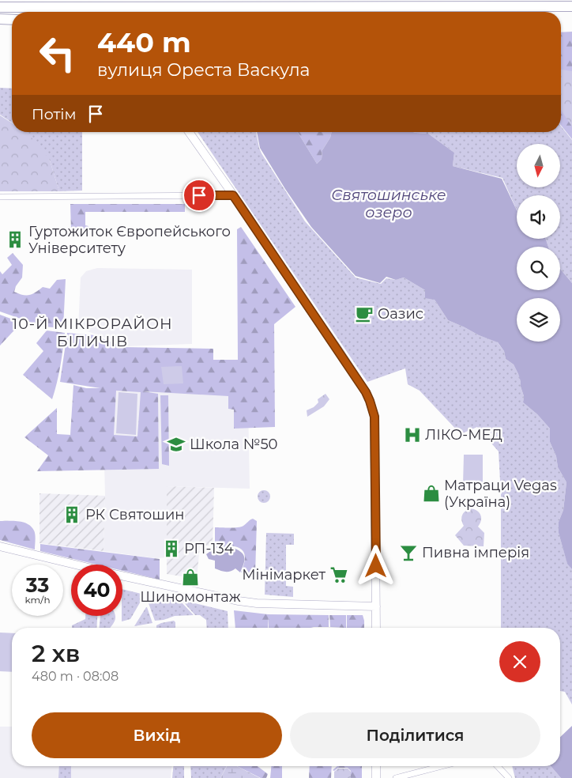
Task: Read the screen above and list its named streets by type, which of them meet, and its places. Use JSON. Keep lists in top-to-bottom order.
{
  "districts": ["10-Й МІКРОРАЙОН БІЛИЧІВ"],
  "water": ["Святошинське озеро"],
  "places": {
    "building": ["Гуртожиток Європейського Університету", "РК Святошин", "РП-134"],
    "cafe": ["Оазис"],
    "hospital": ["ЛІКО-МЕД"],
    "school or university": ["Школа №50"],
    "shop": ["Матраци Vegas (Україна)", "Шиномонтаж"],
    "bar": ["Пивна імперія"],
    "supermarket": ["Мінімаркет"]
  },
  "north": "bottom",
  "page": {
    "turn": ["440 m", "вулиця Ореста Васкула"],
    "then": "Потім",
    "speed": "33 km/h",
    "limit": "40",
    "heading": ["2 хв", "480 m · 08:08"],
    "buttons": ["Вихід", "Поділитися"]
  }
}
